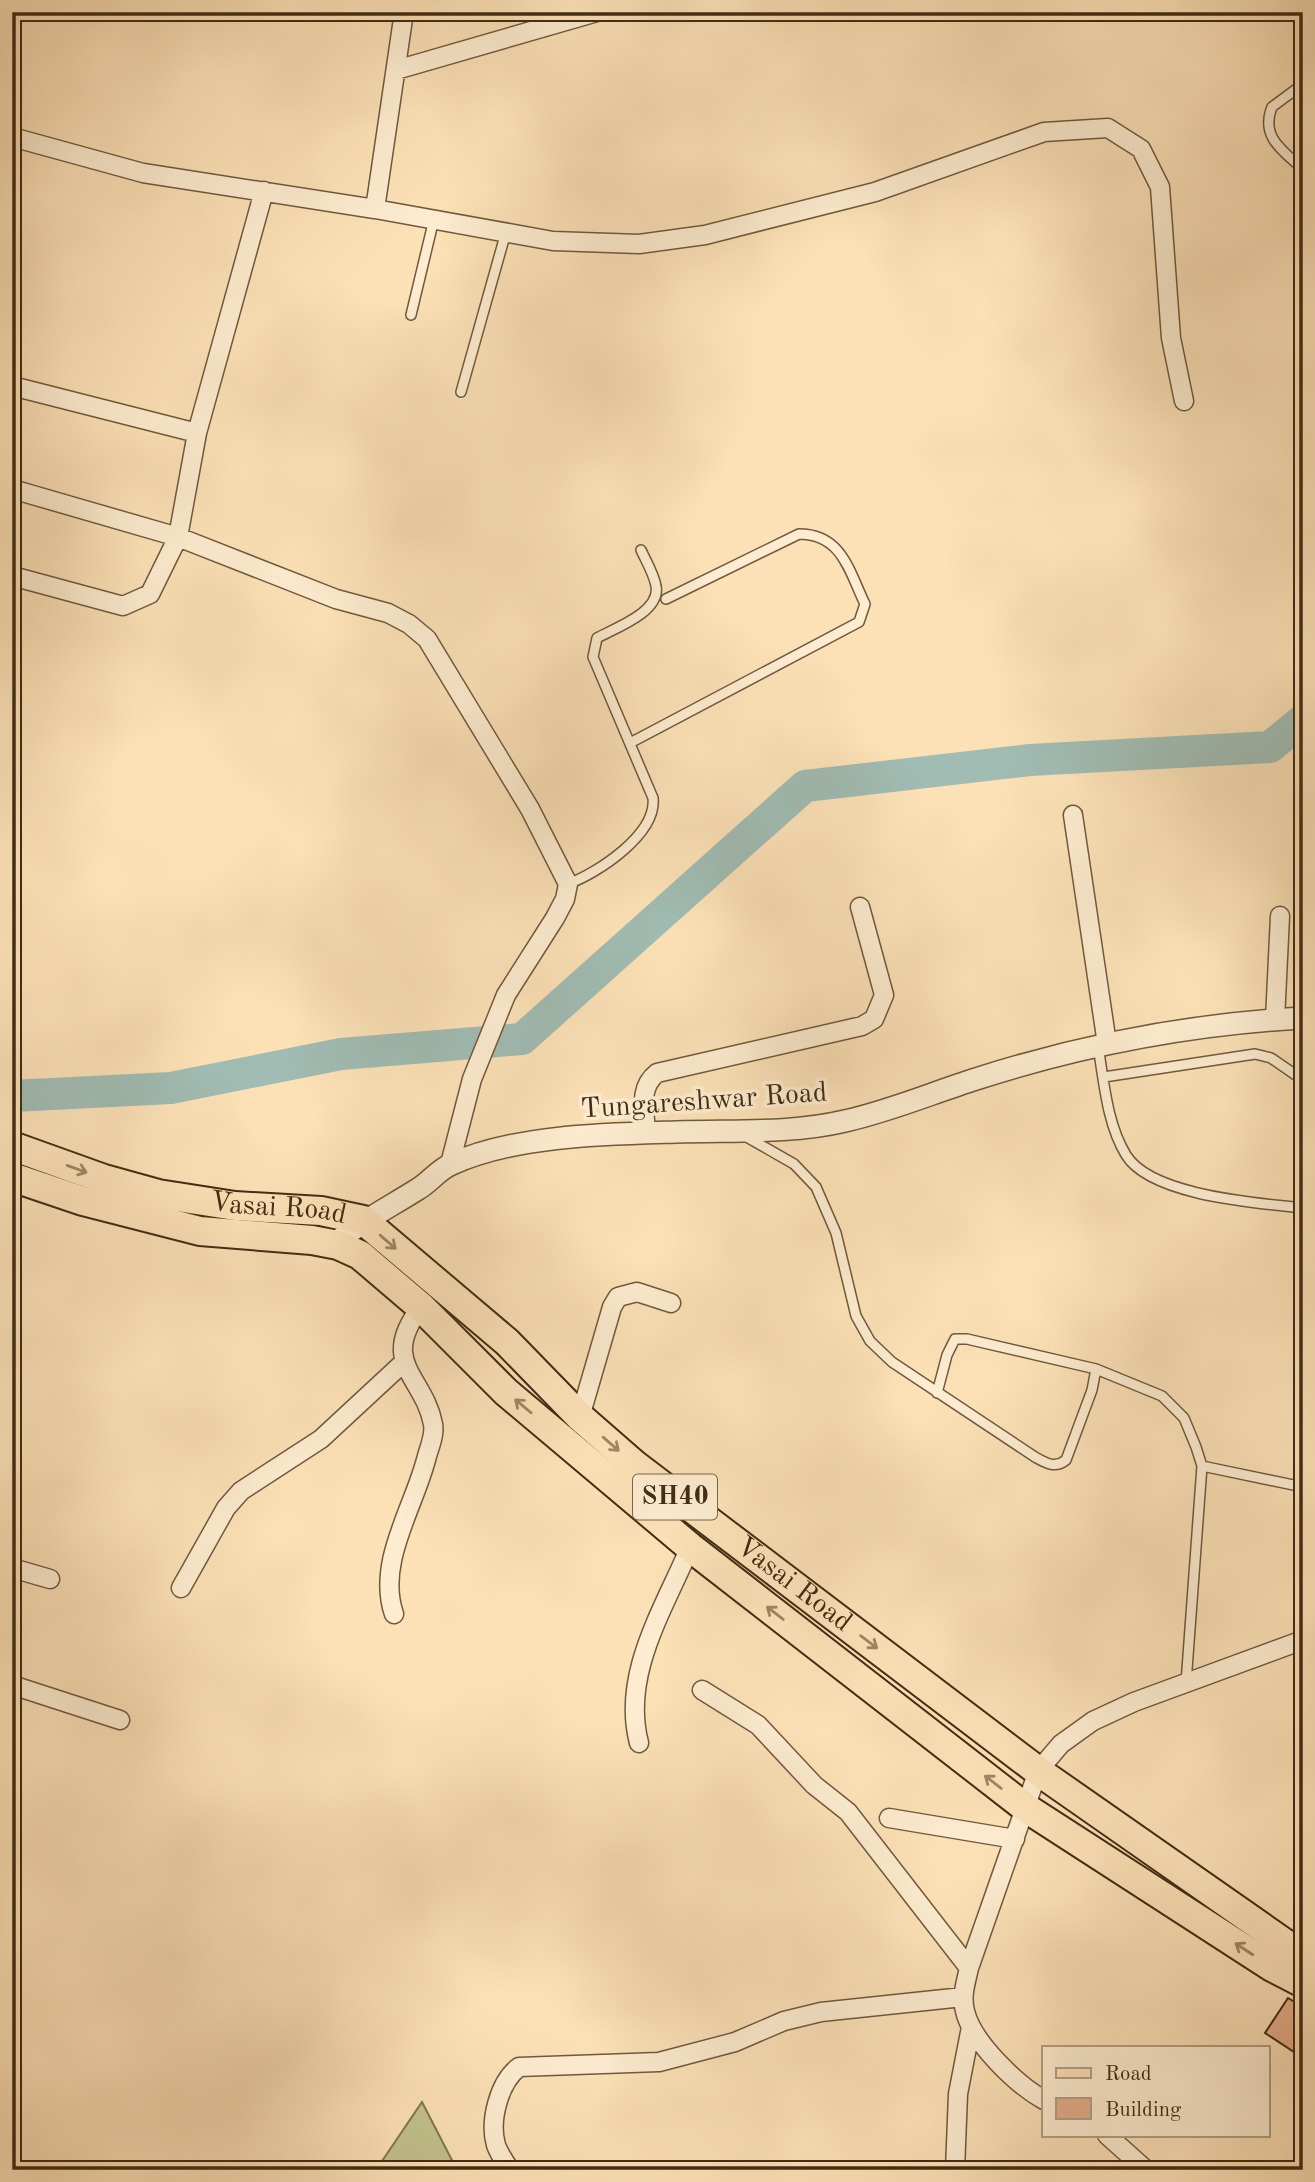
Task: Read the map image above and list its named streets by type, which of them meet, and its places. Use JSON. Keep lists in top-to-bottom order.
{
  "streets": {
    "main road": ["Vasai Road", "SH40"],
    "street": ["Tungareshwar Road"]
  },
  "crossings": [
    ["Tungareshwar Road", "Vasai Road"]
  ],
  "legend": ["Road", "Building"]
}
